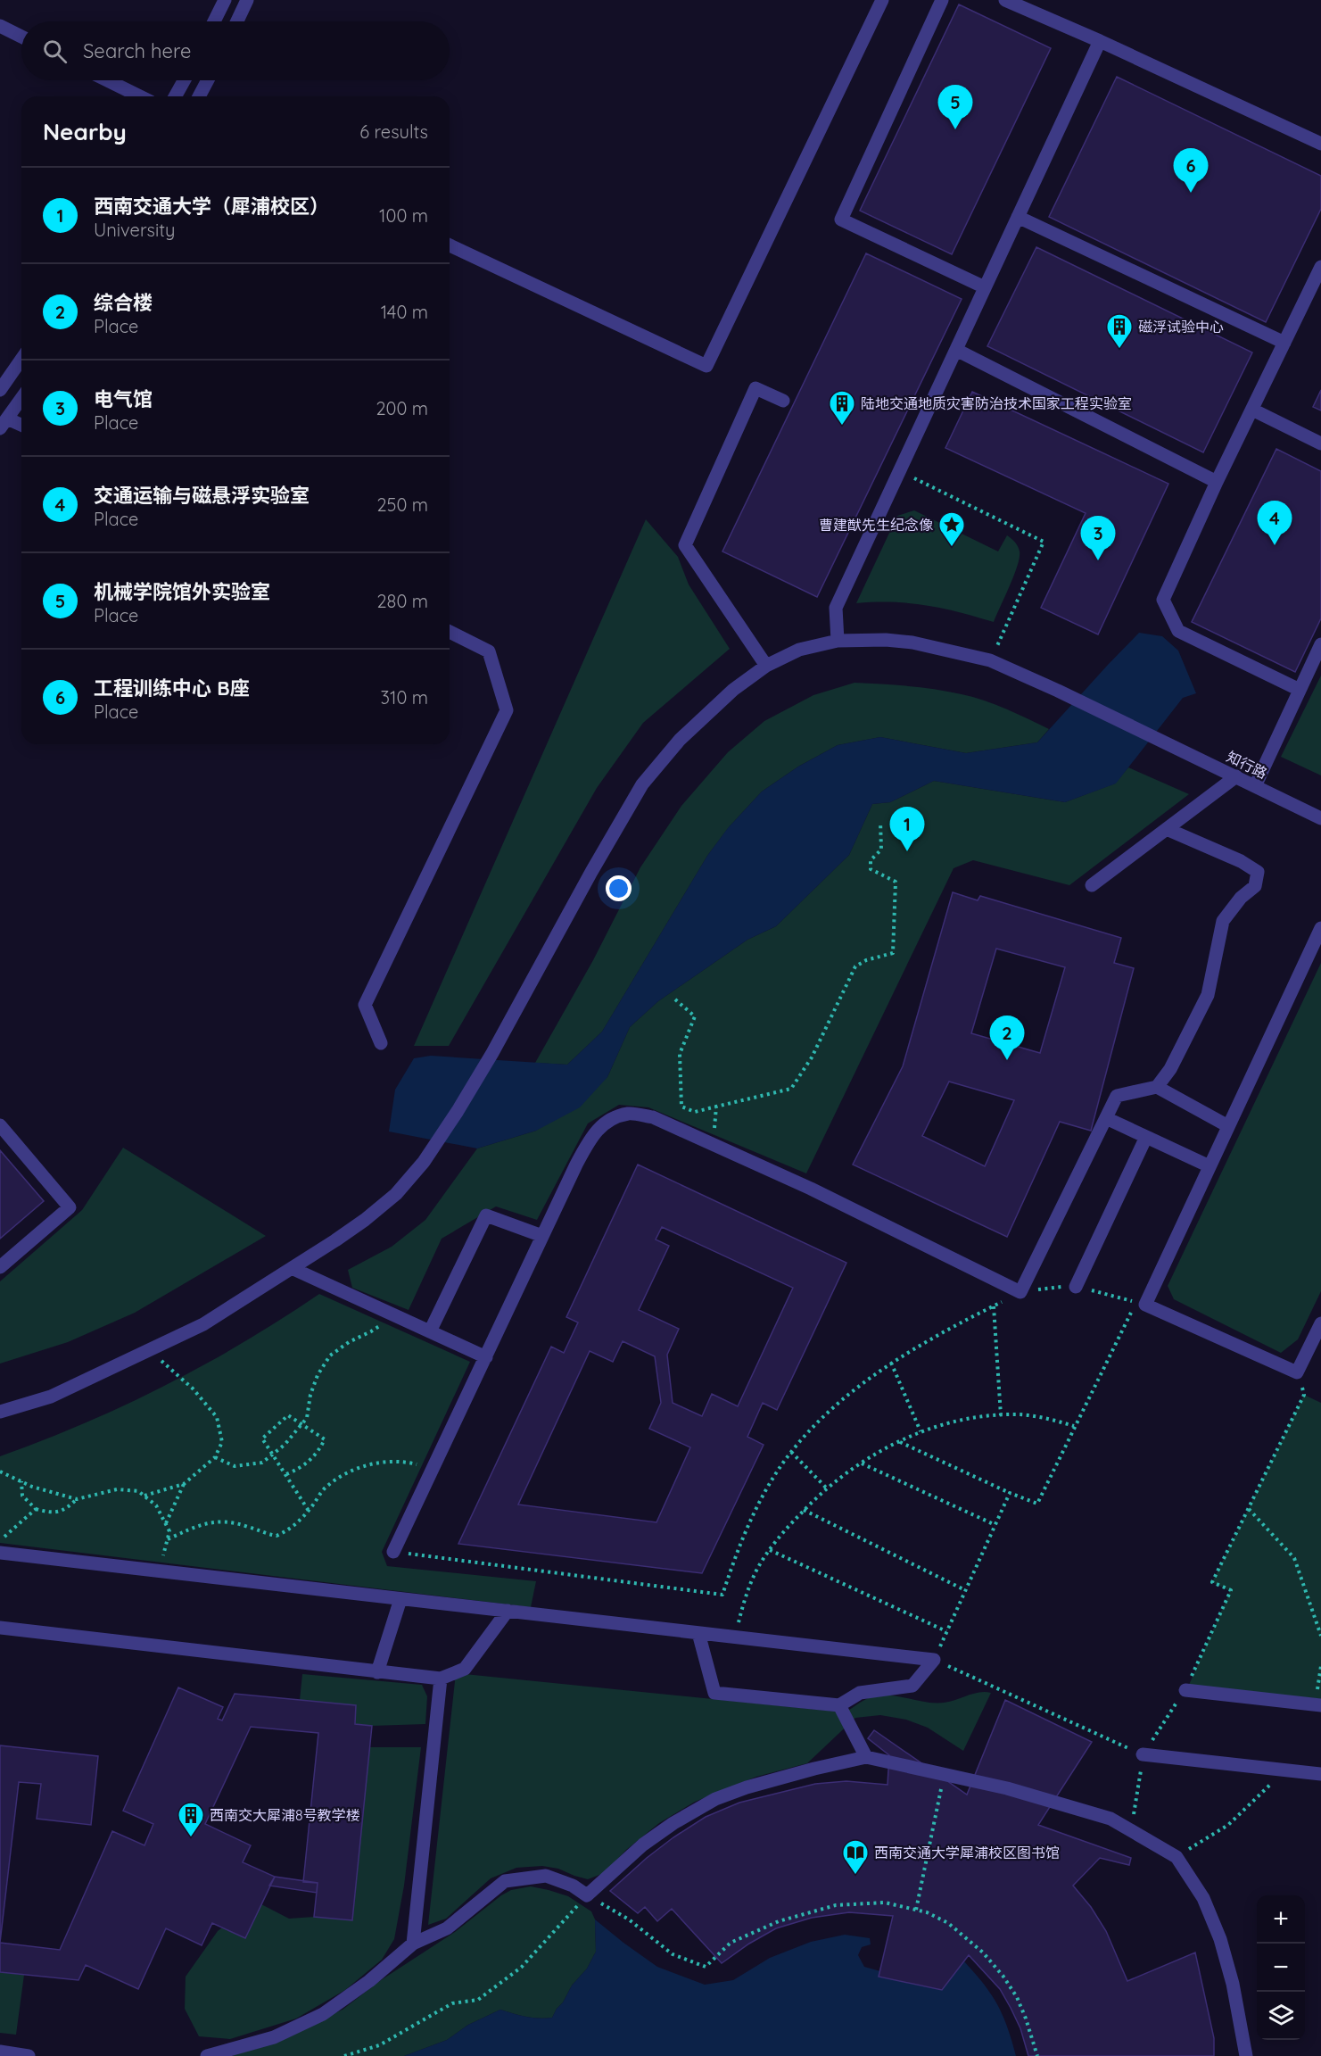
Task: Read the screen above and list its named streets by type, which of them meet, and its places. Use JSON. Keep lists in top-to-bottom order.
{
  "streets": {
    "street": ["知行路"]
  },
  "places": {
    "building": ["磁浮试验中心", "陆地交通地质灾害防治技术国家工程实验室", "西南交大犀浦8号教学楼"],
    "place": ["曹建猷先生纪念像"],
    "library": ["西南交通大学犀浦校区图书馆"]
  },
  "page": {
    "search": "Search here",
    "pins": [
      "5",
      "6",
      "4",
      "3",
      "1",
      "2"
    ],
    "heading": ["Nearby", "6 results"],
    "list": [
      {
        "mark": "1",
        "name": "西南交通大学（犀浦校区）",
        "note": "University",
        "value": "100 m"
      },
      {
        "mark": "2",
        "name": "综合楼",
        "note": "Place",
        "value": "140 m"
      },
      {
        "mark": "3",
        "name": "电气馆",
        "note": "Place",
        "value": "200 m"
      },
      {
        "mark": "4",
        "name": "交通运输与磁悬浮实验室",
        "note": "Place",
        "value": "250 m"
      },
      {
        "mark": "5",
        "name": "机械学院馆外实验室",
        "note": "Place",
        "value": "280 m"
      },
      {
        "mark": "6",
        "name": "工程训练中心 B座",
        "note": "Place",
        "value": "310 m"
      }
    ],
    "map_buttons": ["+", "−"]
  }
}
